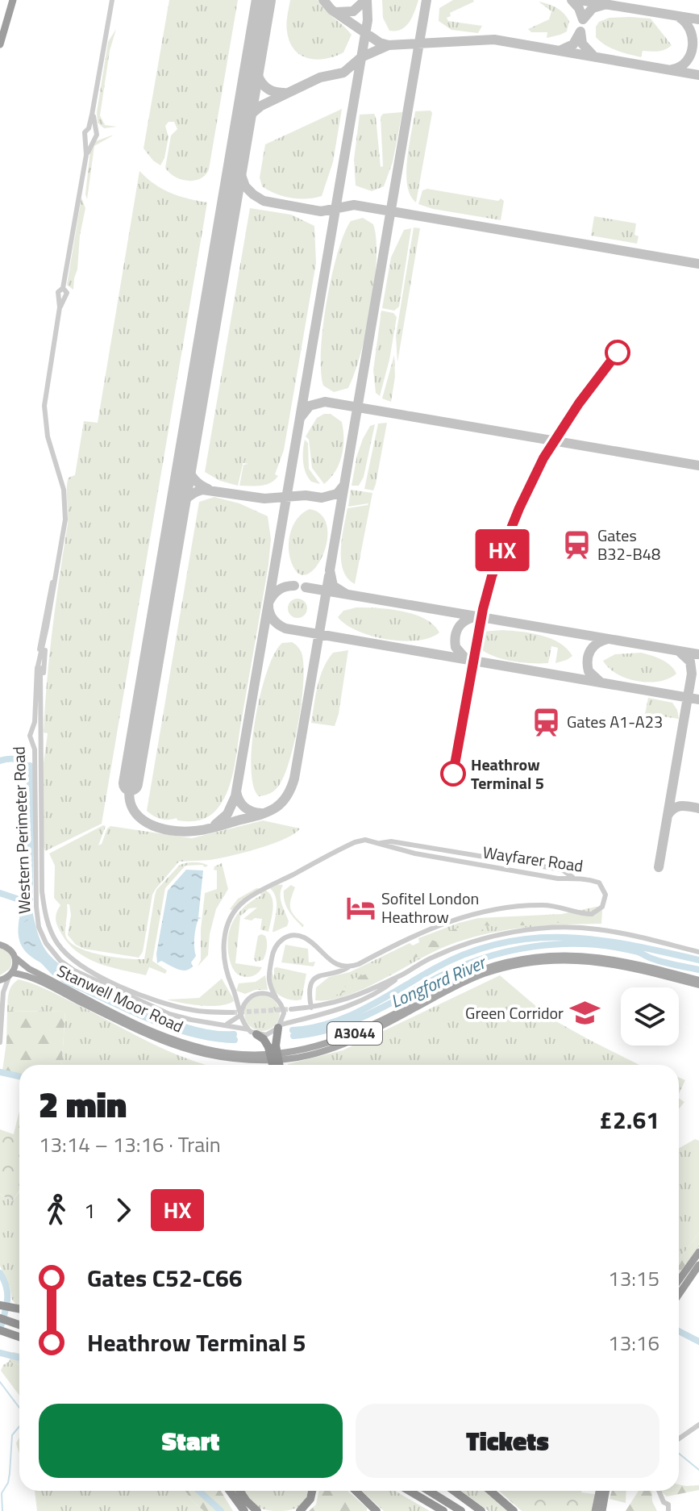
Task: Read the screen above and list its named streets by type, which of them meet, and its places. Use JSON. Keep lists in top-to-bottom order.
{
  "streets": {
    "main road": ["Stanwell Moor Road", "A3044"],
    "street": ["Western Perimeter Road", "Wayfarer Road"]
  },
  "crossings": [
    ["Western Perimeter Road", "Wayfarer Road"]
  ],
  "water": ["Longford River"],
  "places": {
    "station": ["Gates B32-B48", "Gates A1-A23"],
    "other": ["Heathrow Terminal 5"],
    "hotel": ["Sofitel London Heathrow"],
    "school or university": ["Green Corridor"]
  },
  "page": {
    "on_map": "HX",
    "heading": ["2 min", "13:14 – 13:16 · Train", "£2.61"],
    "legs": ["1", "HX"],
    "list": [
      {
        "name": "Gates C52-C66",
        "value": "13:15"
      },
      {
        "name": "Heathrow Terminal 5",
        "value": "13:16"
      }
    ],
    "buttons": ["Start", "Tickets"]
  }
}
